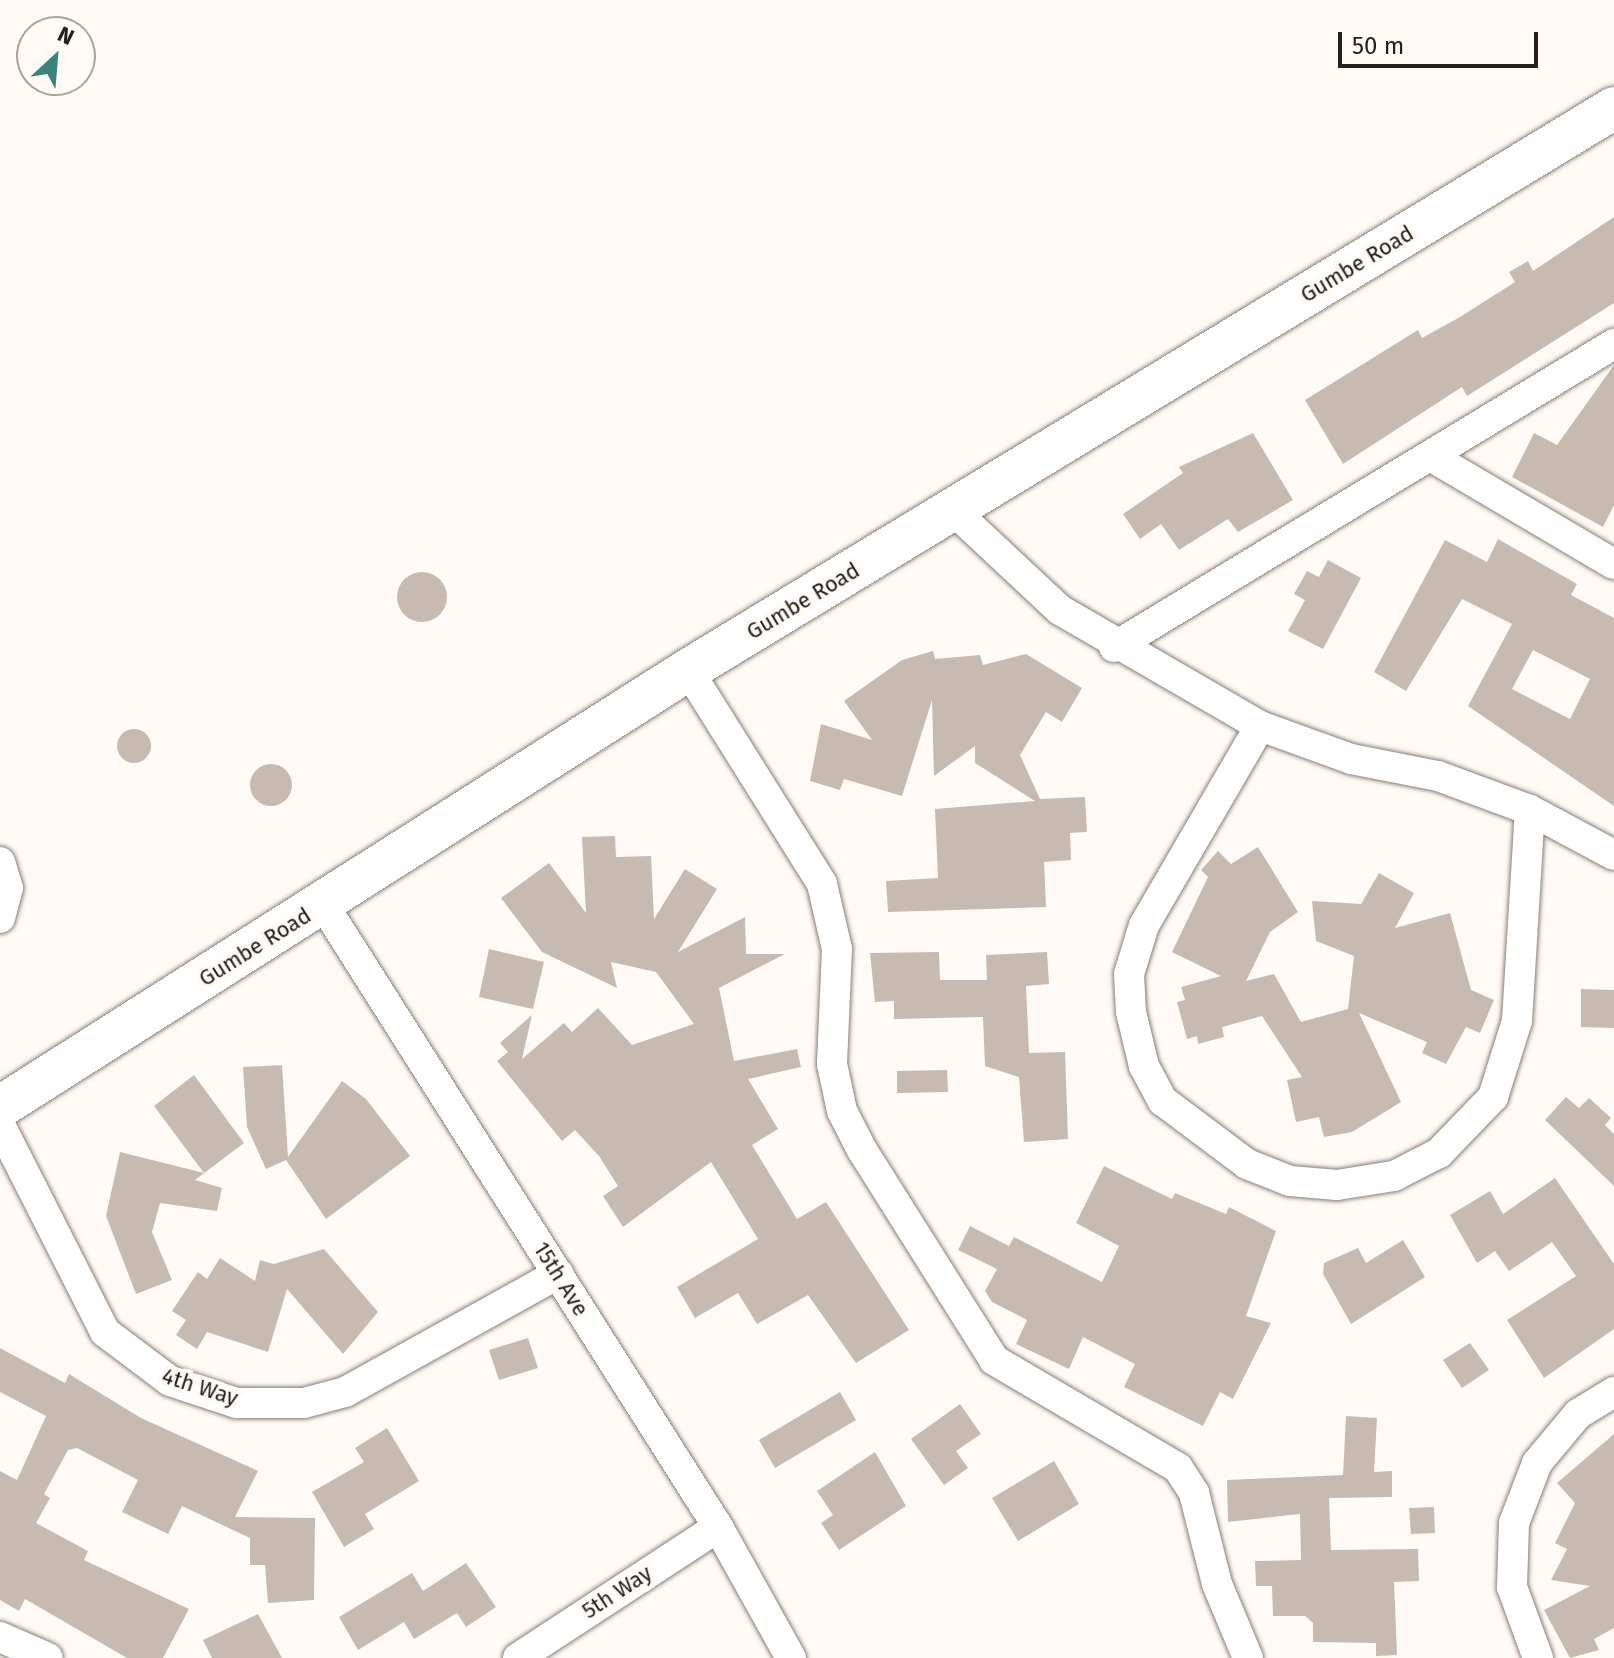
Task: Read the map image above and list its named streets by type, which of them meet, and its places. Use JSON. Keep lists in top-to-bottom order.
{
  "streets": {
    "street": [
      "Gumbe Road",
      "15th Ave",
      "4th Way",
      "5th Way"
    ]
  },
  "crossings": [
    ["Gumbe Road", "15th Ave"],
    ["15th Ave", "4th Way"],
    ["15th Ave", "5th Way"]
  ],
  "scale_bar": "50 m",
  "north": "top right"
}
